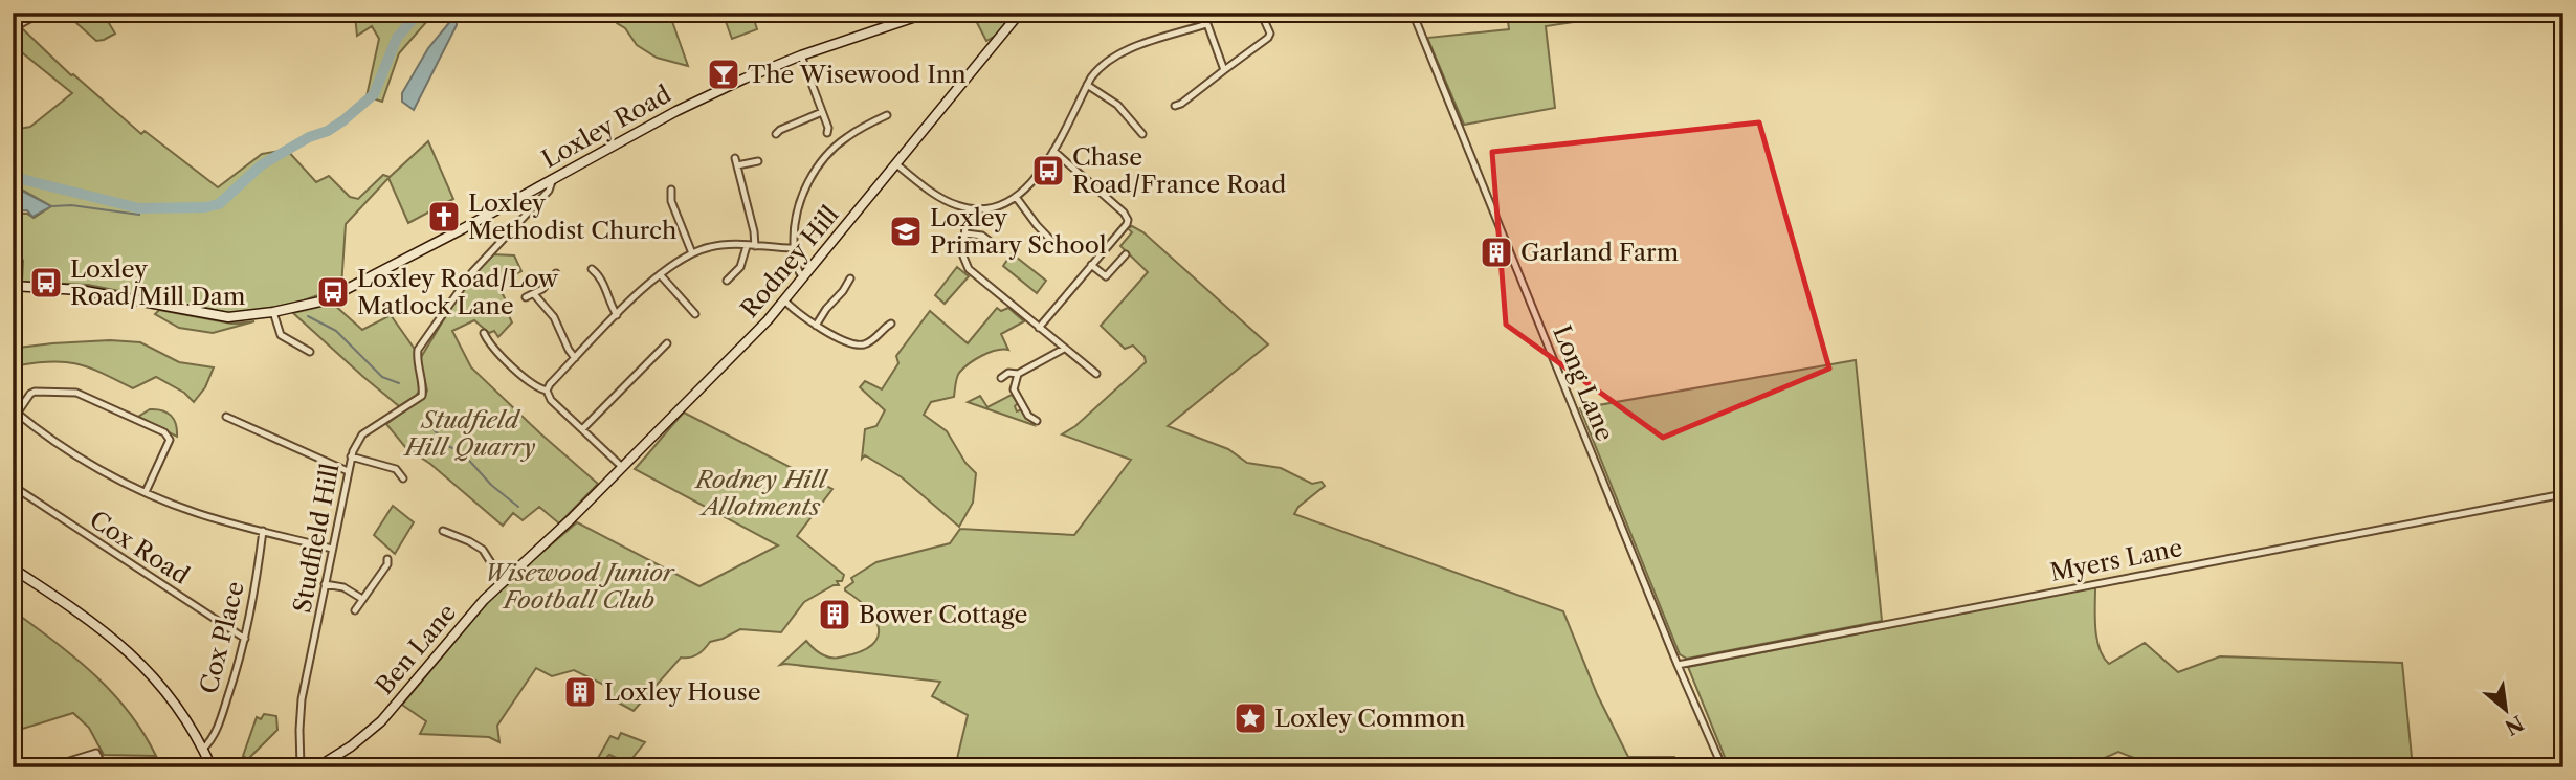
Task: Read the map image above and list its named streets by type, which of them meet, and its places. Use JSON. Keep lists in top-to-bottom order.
{
  "streets": {
    "street": [
      "Loxley Road",
      "Rodney Hill",
      "Long Lane",
      "Studfield Hill",
      "Cox Road",
      "Myers Lane",
      "Cox Place",
      "Ben Lane"
    ]
  },
  "crossings": [
    ["Loxley Road", "Studfield Hill"],
    ["Rodney Hill", "Ben Lane"],
    ["Long Lane", "Myers Lane"],
    ["Cox Road", "Cox Place"]
  ],
  "parks": ["Studfield Hill Quarry", "Rodney Hill Allotments", "Wisewood Junior Football Club"],
  "places": {
    "bar": ["The Wisewood Inn"],
    "bus stop": ["Chase Road/France Road", "Loxley Road/Mill Dam", "Loxley Road/Low Matlock Lane"],
    "church": ["Loxley Methodist Church"],
    "school or university": ["Loxley Primary School"],
    "building": ["Garland Farm", "Bower Cottage", "Loxley House"],
    "place": ["Loxley Common"]
  },
  "north": "bottom right"
}
